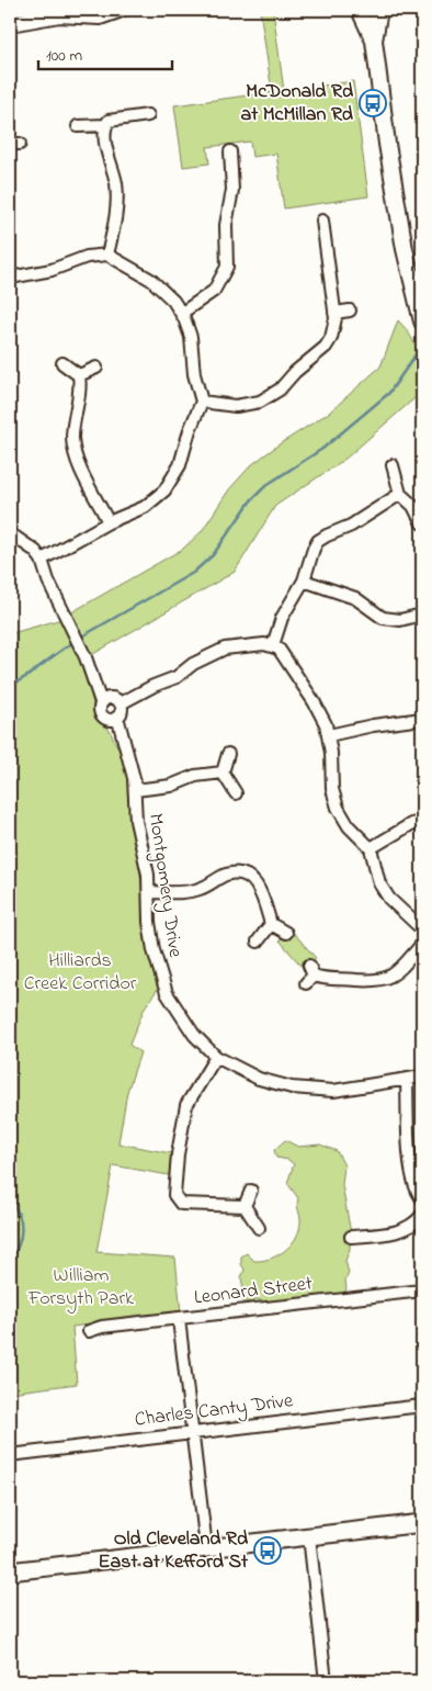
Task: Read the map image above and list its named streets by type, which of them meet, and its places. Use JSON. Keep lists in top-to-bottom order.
{
  "streets": {
    "street": ["Montgomery Drive", "Leonard Street", "Charles Canty Drive"]
  },
  "parks": ["Hilliards Creek Corridor", "William Forsyth Park"],
  "places": {
    "bus stop": ["McDonald Rd at McMillan Rd", "Old Cleveland Rd East at Kefford St"]
  },
  "scale_bar": "100 m"
}
